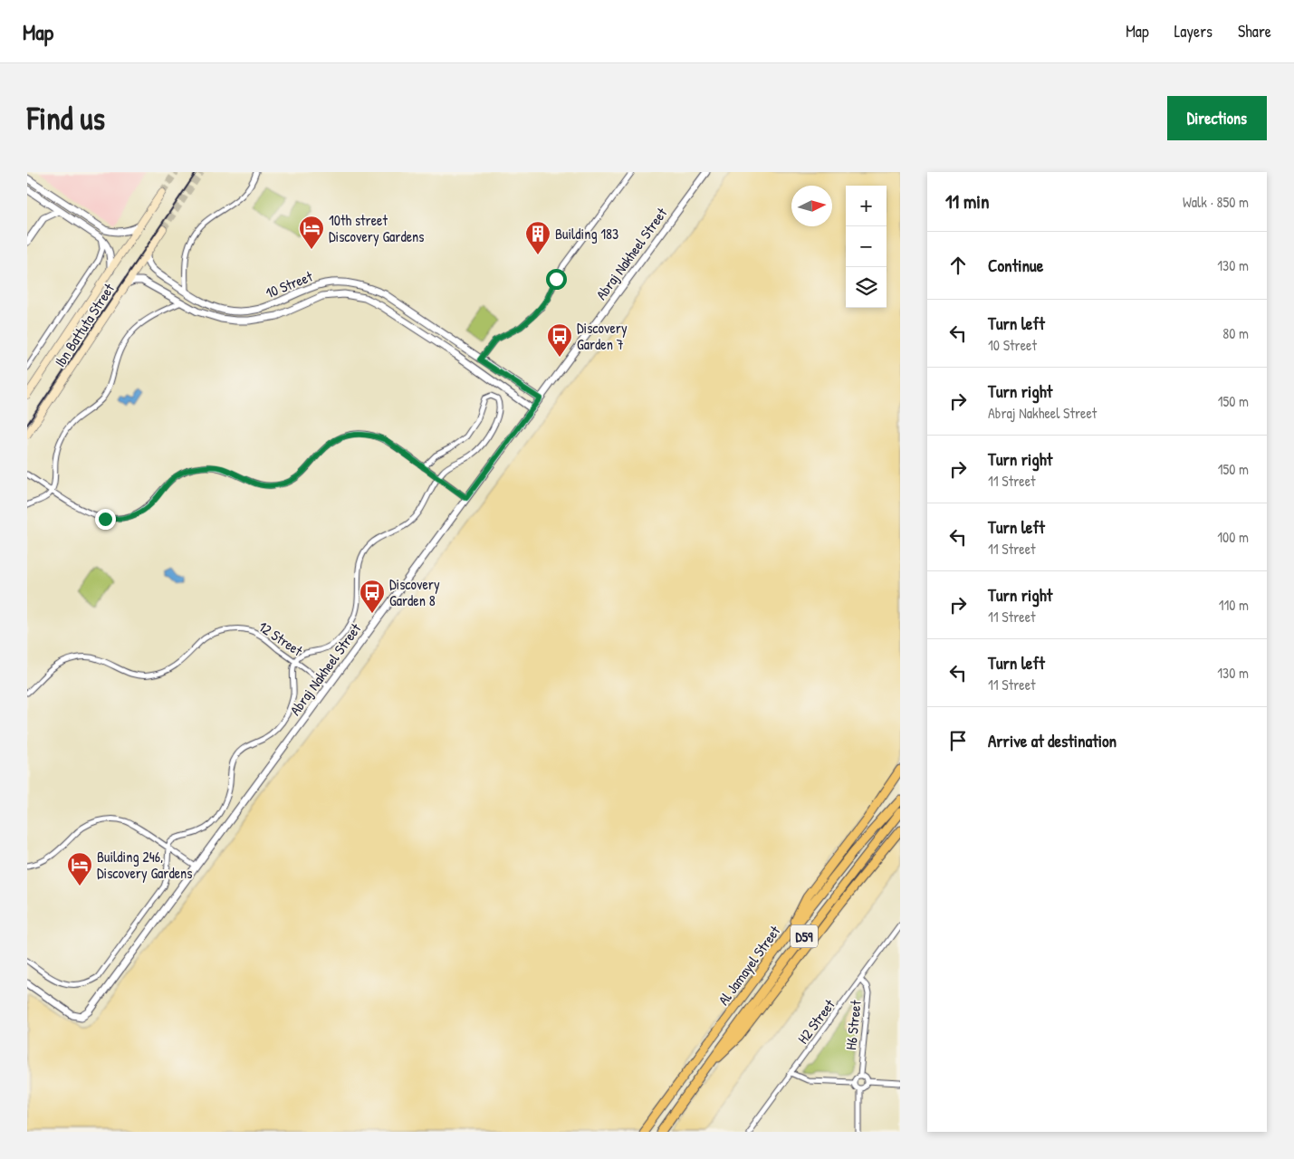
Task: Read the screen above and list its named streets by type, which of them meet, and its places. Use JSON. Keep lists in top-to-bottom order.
{
  "streets": {
    "main road": ["Ibn Battuta Street", "D59", "Al Jamayel Street"],
    "street": [
      "Abraj Nakheel Street",
      "10 Street",
      "12 Street",
      "H2 Street",
      "H6 Street"
    ]
  },
  "crossings": [
    ["Abraj Nakheel Street", "10 Street"],
    ["Abraj Nakheel Street", "12 Street"],
    ["10 Street", "Ibn Battuta Street"],
    ["D59", "Al Jamayel Street"],
    ["H2 Street", "H6 Street"]
  ],
  "places": {
    "hotel": ["10th street Discovery Gardens", "Building 246, Discovery Gardens"],
    "building": ["Building 183"],
    "bus stop": ["Discovery Garden 7", "Discovery Garden 8"]
  },
  "north": "right",
  "page": {
    "header": "Map",
    "nav": ["Map", "Layers", "Share"],
    "buttons": "Directions",
    "title": "Find us",
    "heading": ["11 min", "Walk · 850 m"],
    "map_buttons": ["+", "−"],
    "list": [
      ["Continue", "130 m"],
      ["Turn left", "10 Street", "80 m"],
      ["Turn right", "Abraj Nakheel Street", "150 m"],
      ["Turn right", "11 Street", "150 m"],
      ["Turn left", "11 Street", "100 m"],
      ["Turn right", "11 Street", "110 m"],
      ["Turn left", "11 Street", "130 m"],
      "Arrive at destination"
    ]
  }
}
